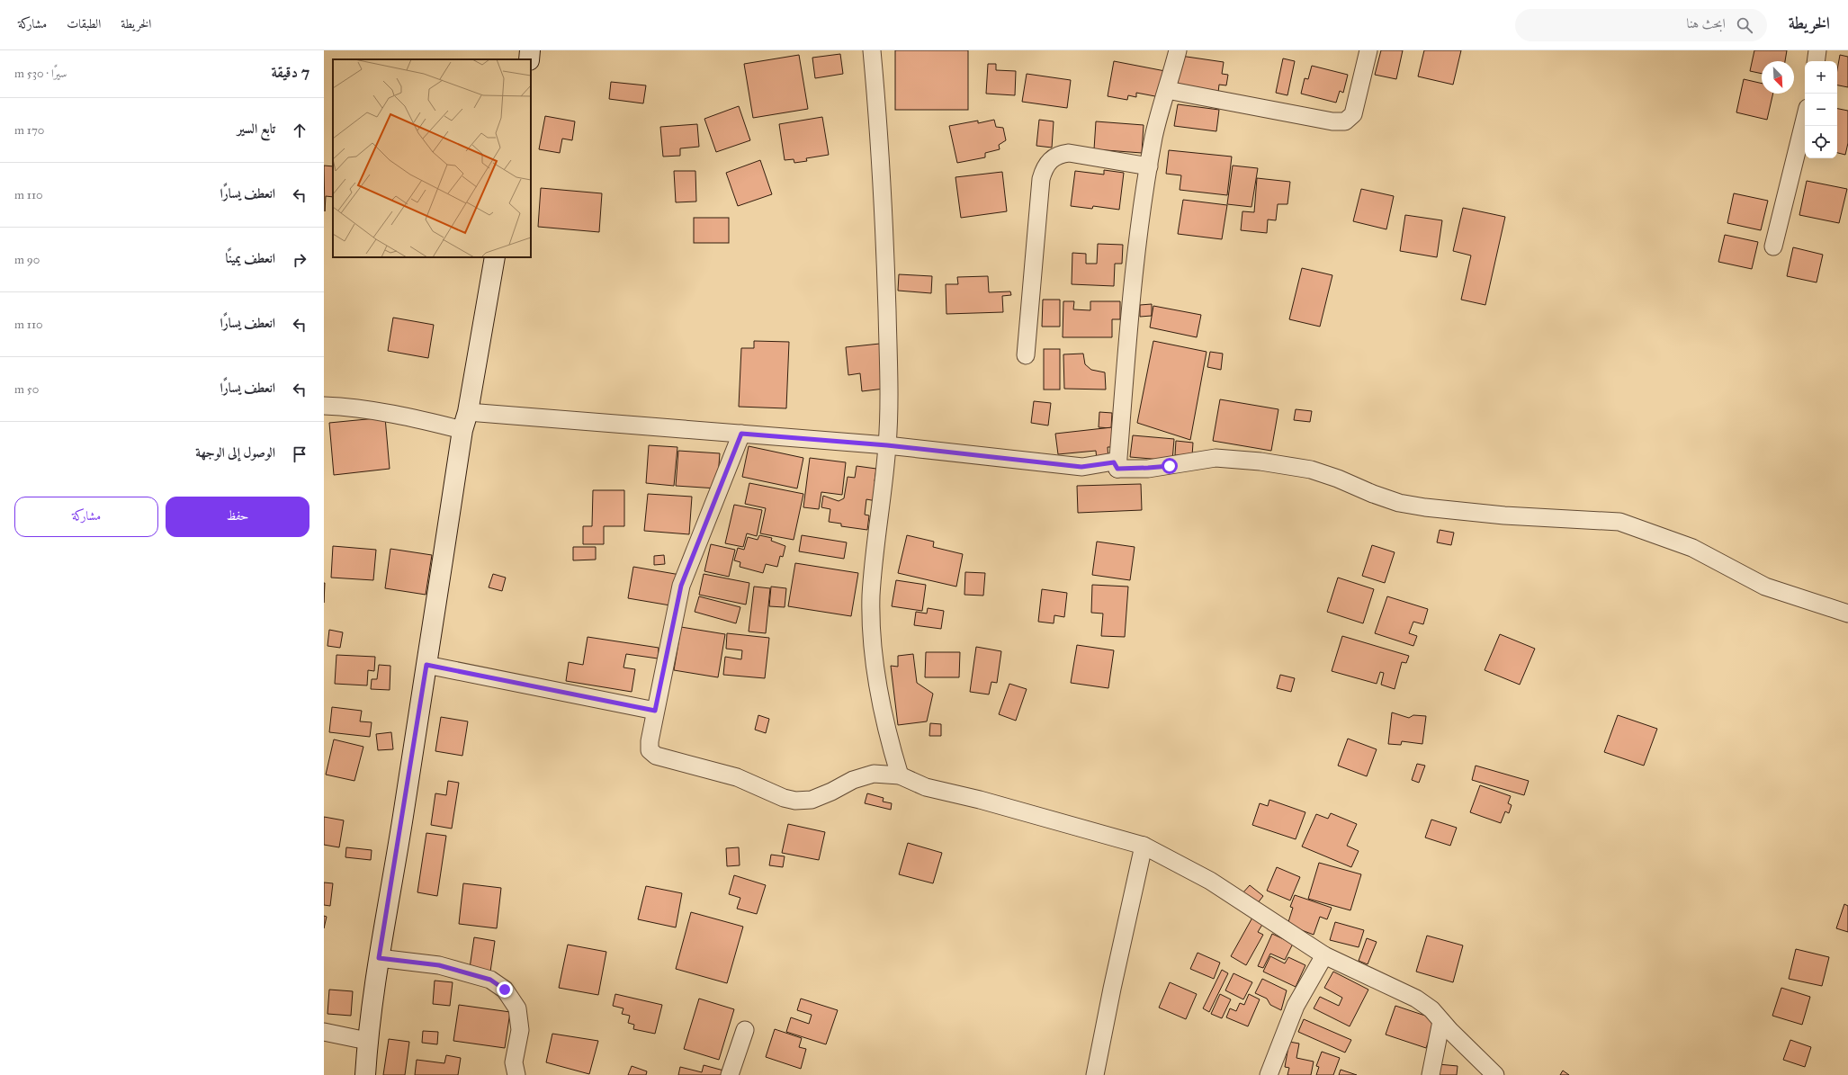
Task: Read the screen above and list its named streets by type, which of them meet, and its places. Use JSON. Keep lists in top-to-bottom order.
{
  "north": "bottom right",
  "page": {
    "header": "الخريطة",
    "search": "ابحث هنا",
    "nav": ["الخريطة", "الطبقات", "مشاركة"],
    "heading": ["7 دقيقة", "سيرًا · 530 m"],
    "map_buttons": ["+", "−"],
    "list": [
      ["تابع السير", "170 m"],
      ["انعطف يسارًا", "110 m"],
      ["انعطف يمينًا", "90 m"],
      ["انعطف يسارًا", "110 m"],
      ["انعطف يسارًا", "50 m"],
      "الوصول إلى الوجهة"
    ],
    "buttons": ["حفظ", "مشاركة"]
  }
}
